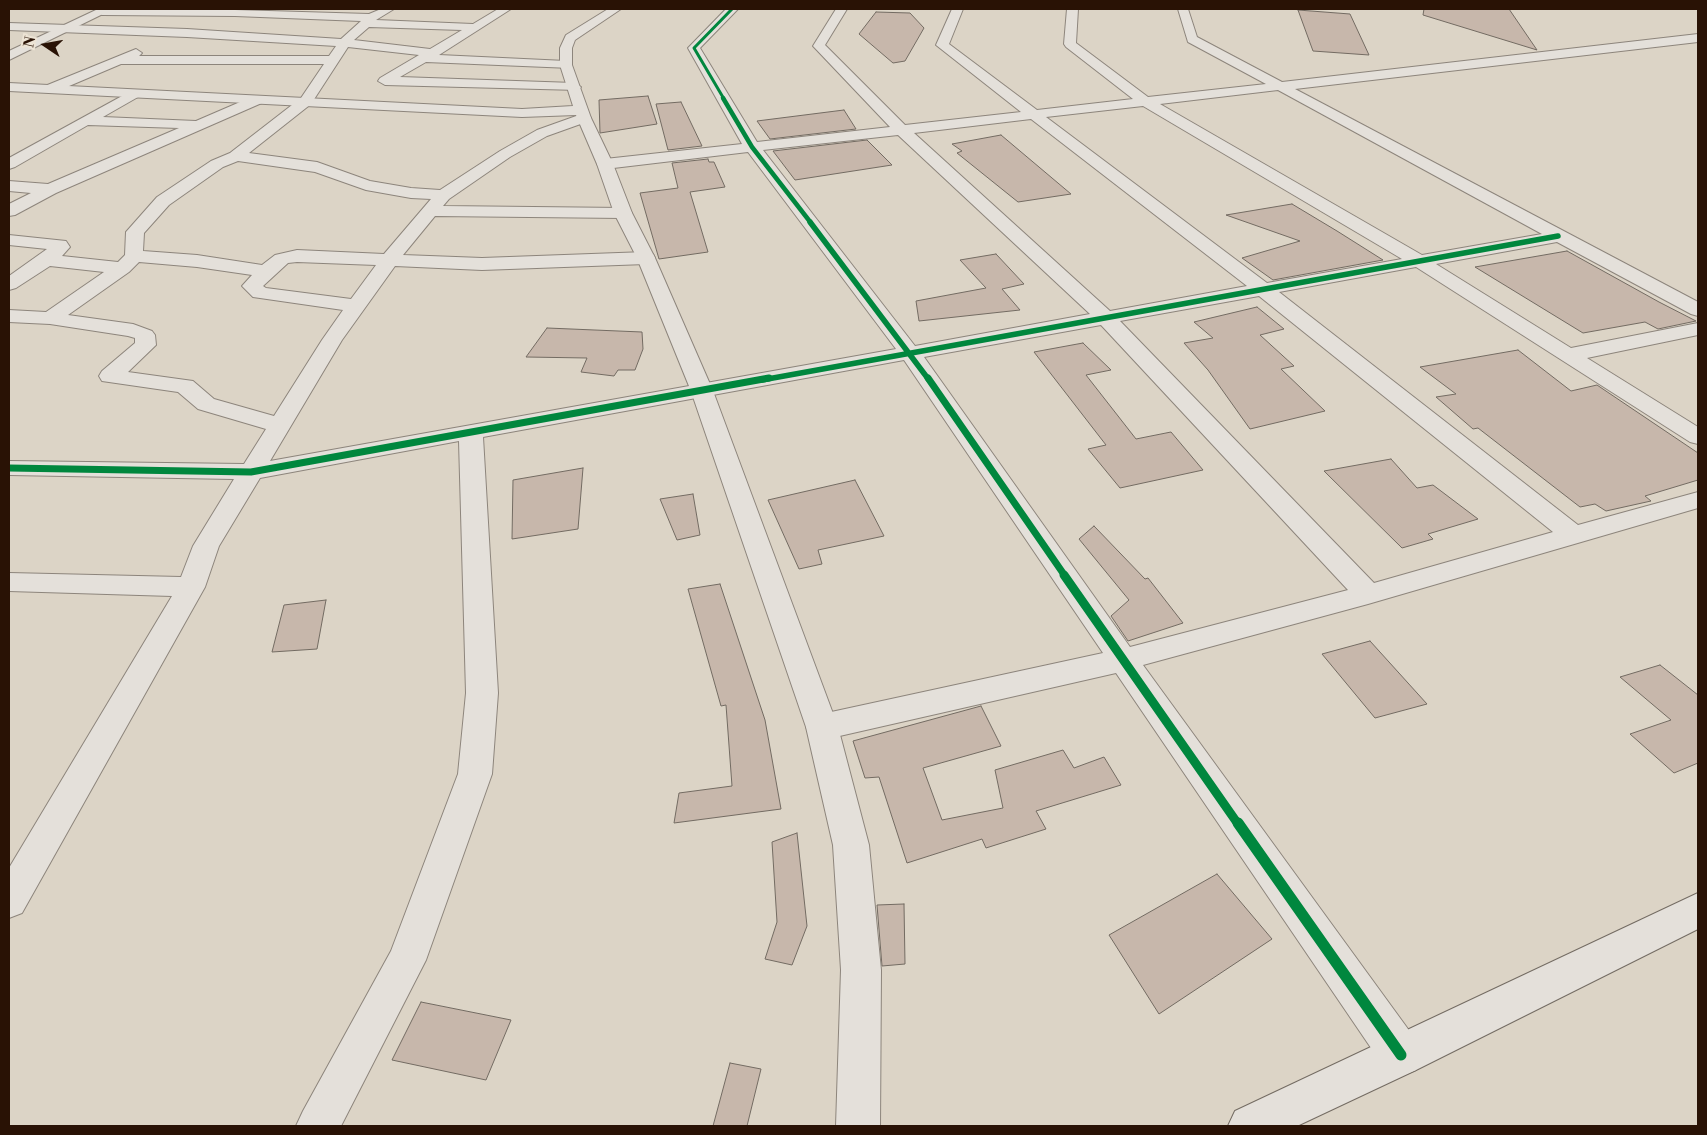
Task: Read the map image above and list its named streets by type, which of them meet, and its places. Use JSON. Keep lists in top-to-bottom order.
{
  "north": "left"
}
